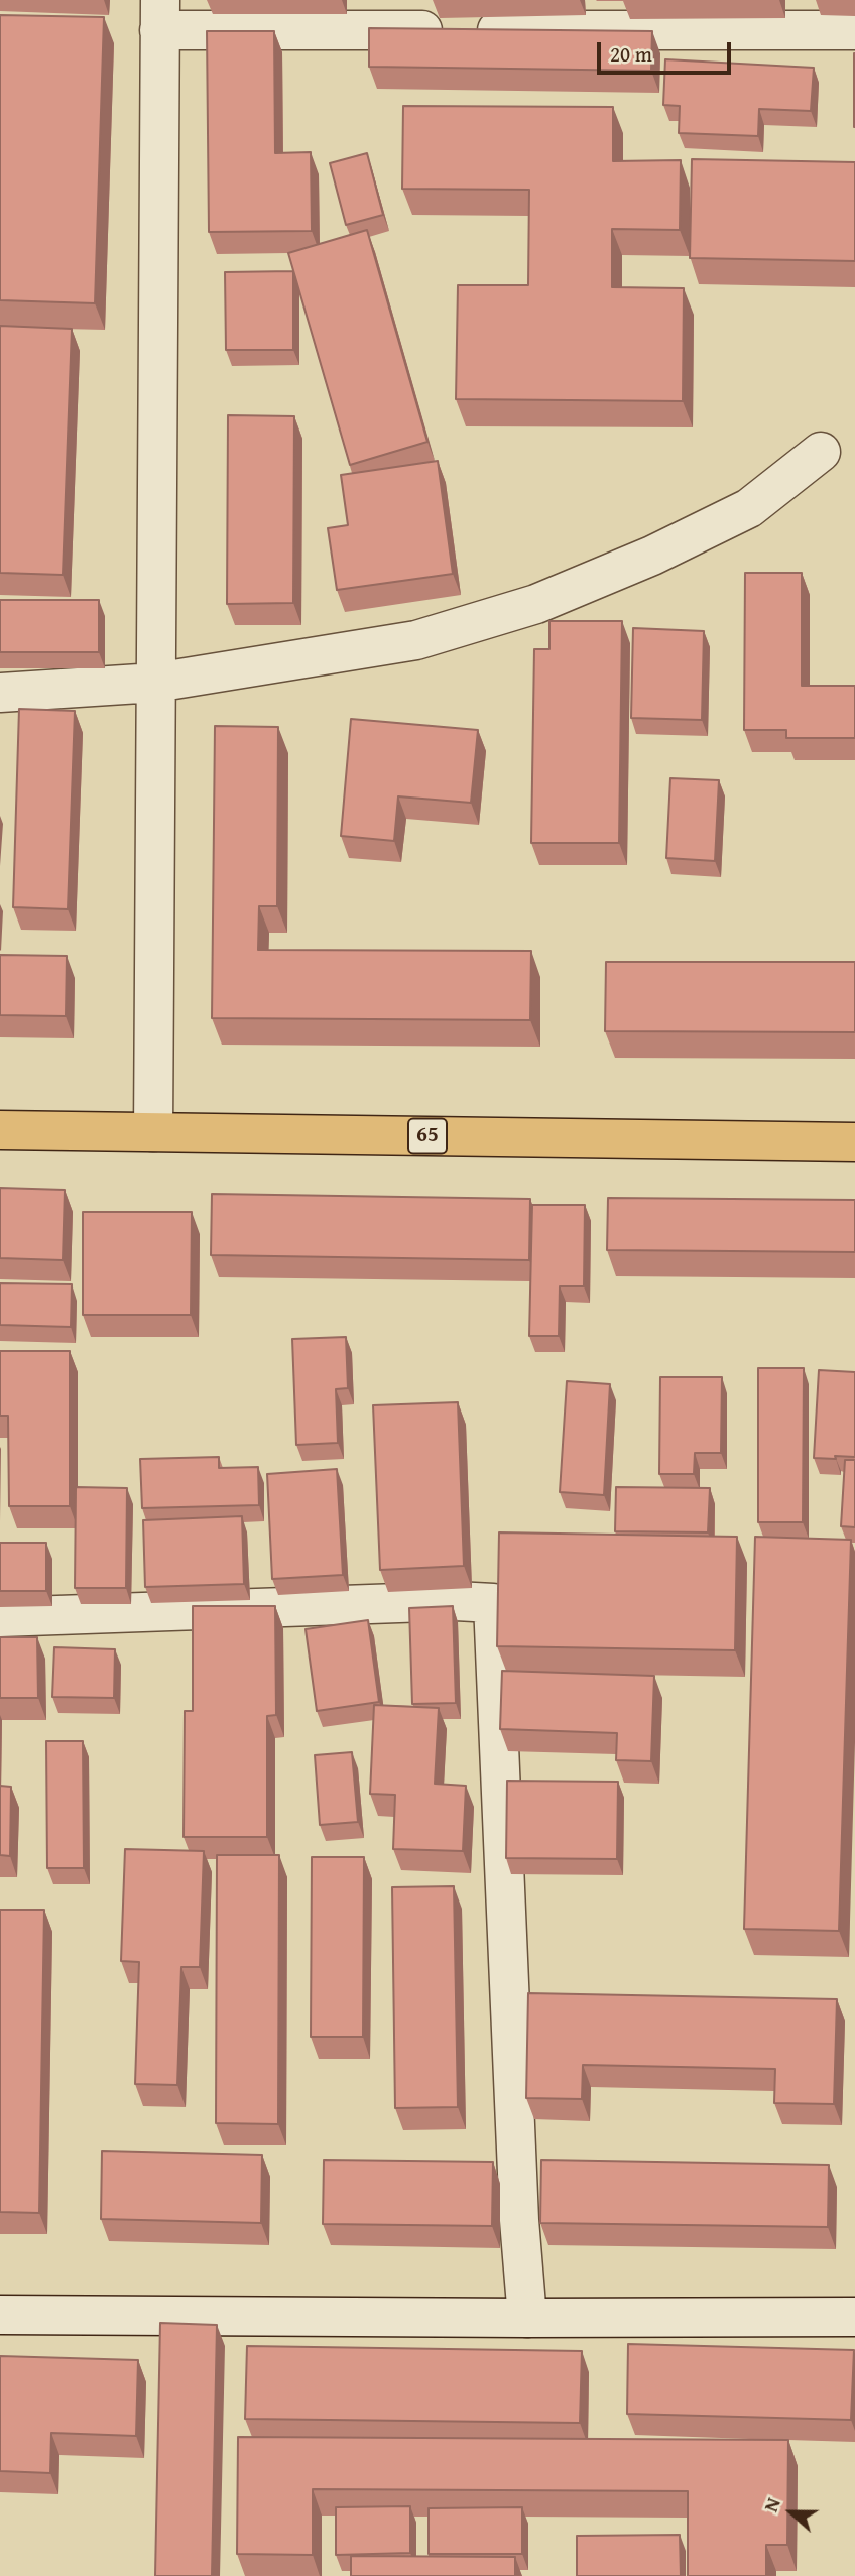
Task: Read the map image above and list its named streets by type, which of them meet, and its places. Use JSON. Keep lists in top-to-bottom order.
{
  "streets": {
    "main road": ["65"]
  },
  "scale_bar": "20 m",
  "north": "left"
}
